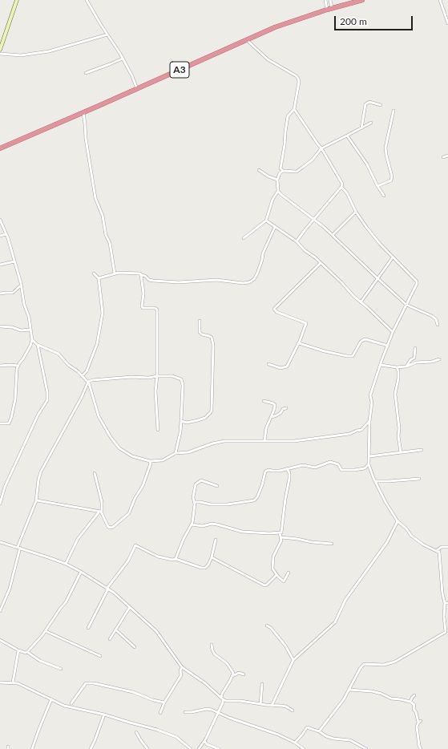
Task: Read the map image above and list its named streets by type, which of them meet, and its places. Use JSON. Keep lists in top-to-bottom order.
{
  "streets": {
    "highway": ["A3"]
  },
  "scale_bar": "200 m"
}
